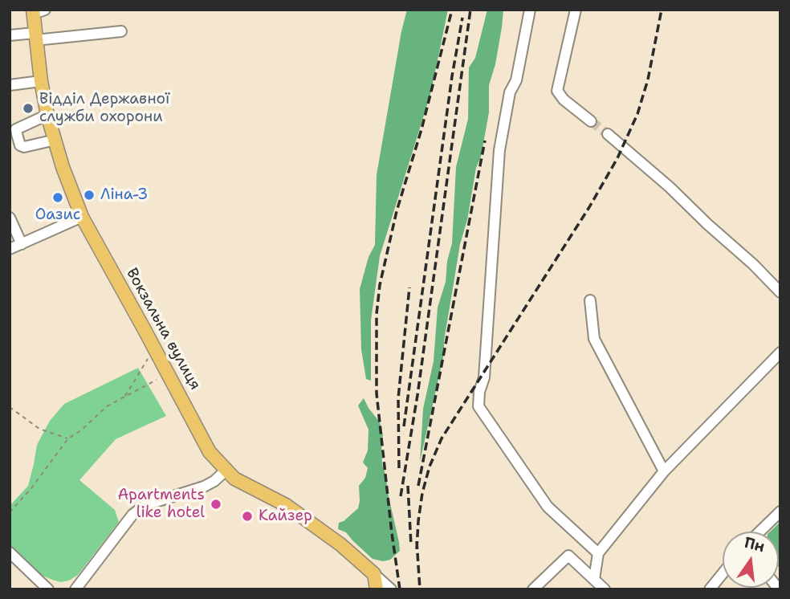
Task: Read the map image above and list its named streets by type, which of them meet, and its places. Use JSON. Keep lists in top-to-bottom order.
{
  "streets": {
    "main road": ["Вокзальна вулиця"]
  },
  "places": [
    "Відділ Державної служби охорони",
    "Ліна-3",
    "Оазис",
    "Apartments like hotel",
    "Кайзер"
  ],
  "north": "top"
}
